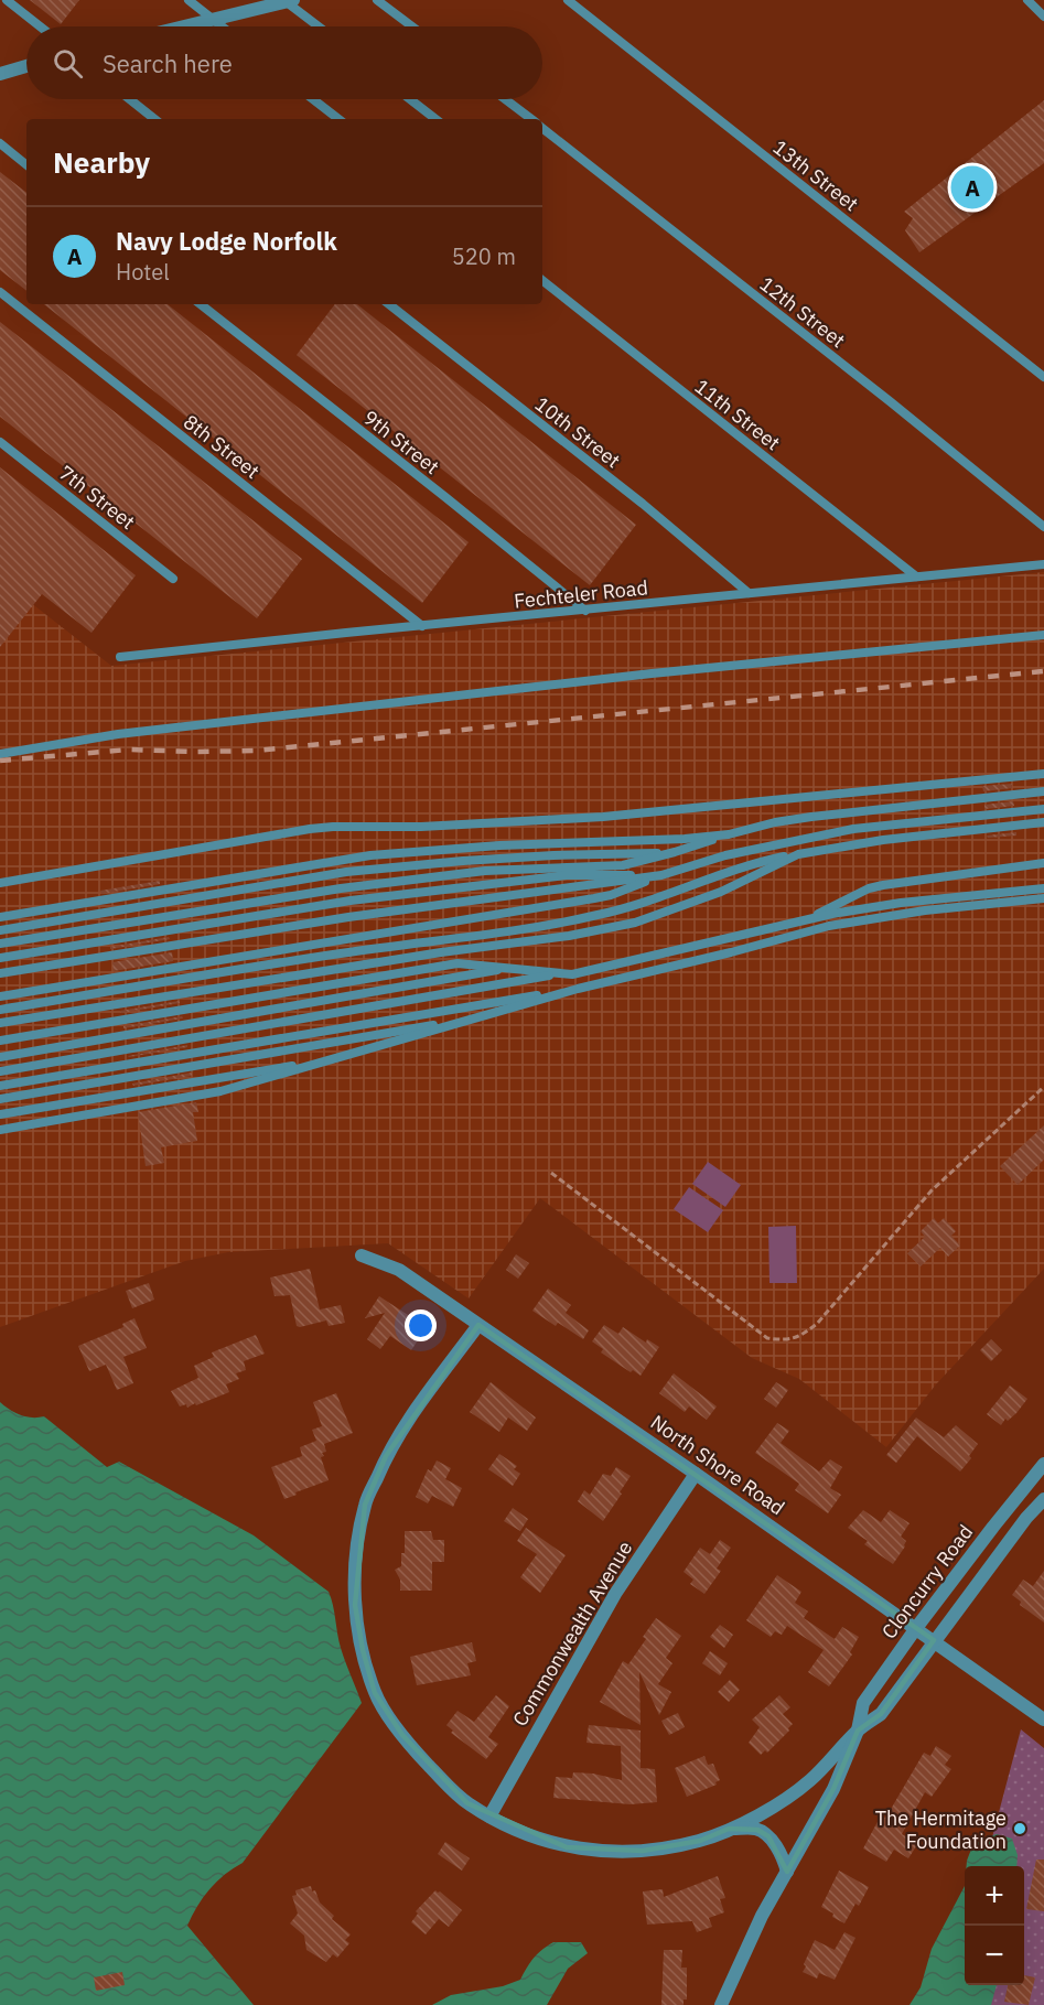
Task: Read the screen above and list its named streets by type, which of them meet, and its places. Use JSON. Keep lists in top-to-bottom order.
{
  "streets": {
    "street": ["North Shore Road", "Cloncurry Road", "Commonwealth Avenue"],
    "lane": [
      "13th Street",
      "12th Street",
      "11th Street",
      "10th Street",
      "9th Street",
      "8th Street",
      "7th Street",
      "Fechteler Road"
    ]
  },
  "crossings": [
    ["11th Street", "Fechteler Road"],
    ["10th Street", "Fechteler Road"],
    ["9th Street", "Fechteler Road"],
    ["8th Street", "Fechteler Road"],
    ["North Shore Road", "Cloncurry Road"],
    ["North Shore Road", "Commonwealth Avenue"]
  ],
  "places": ["The Hermitage Foundation"],
  "page": {
    "search": "Search here",
    "heading": "Nearby",
    "pins": "A",
    "list": [
      {
        "mark": "A",
        "name": "Navy Lodge Norfolk",
        "note": "Hotel",
        "value": "520 m"
      }
    ],
    "map_buttons": ["+", "−"]
  }
}
